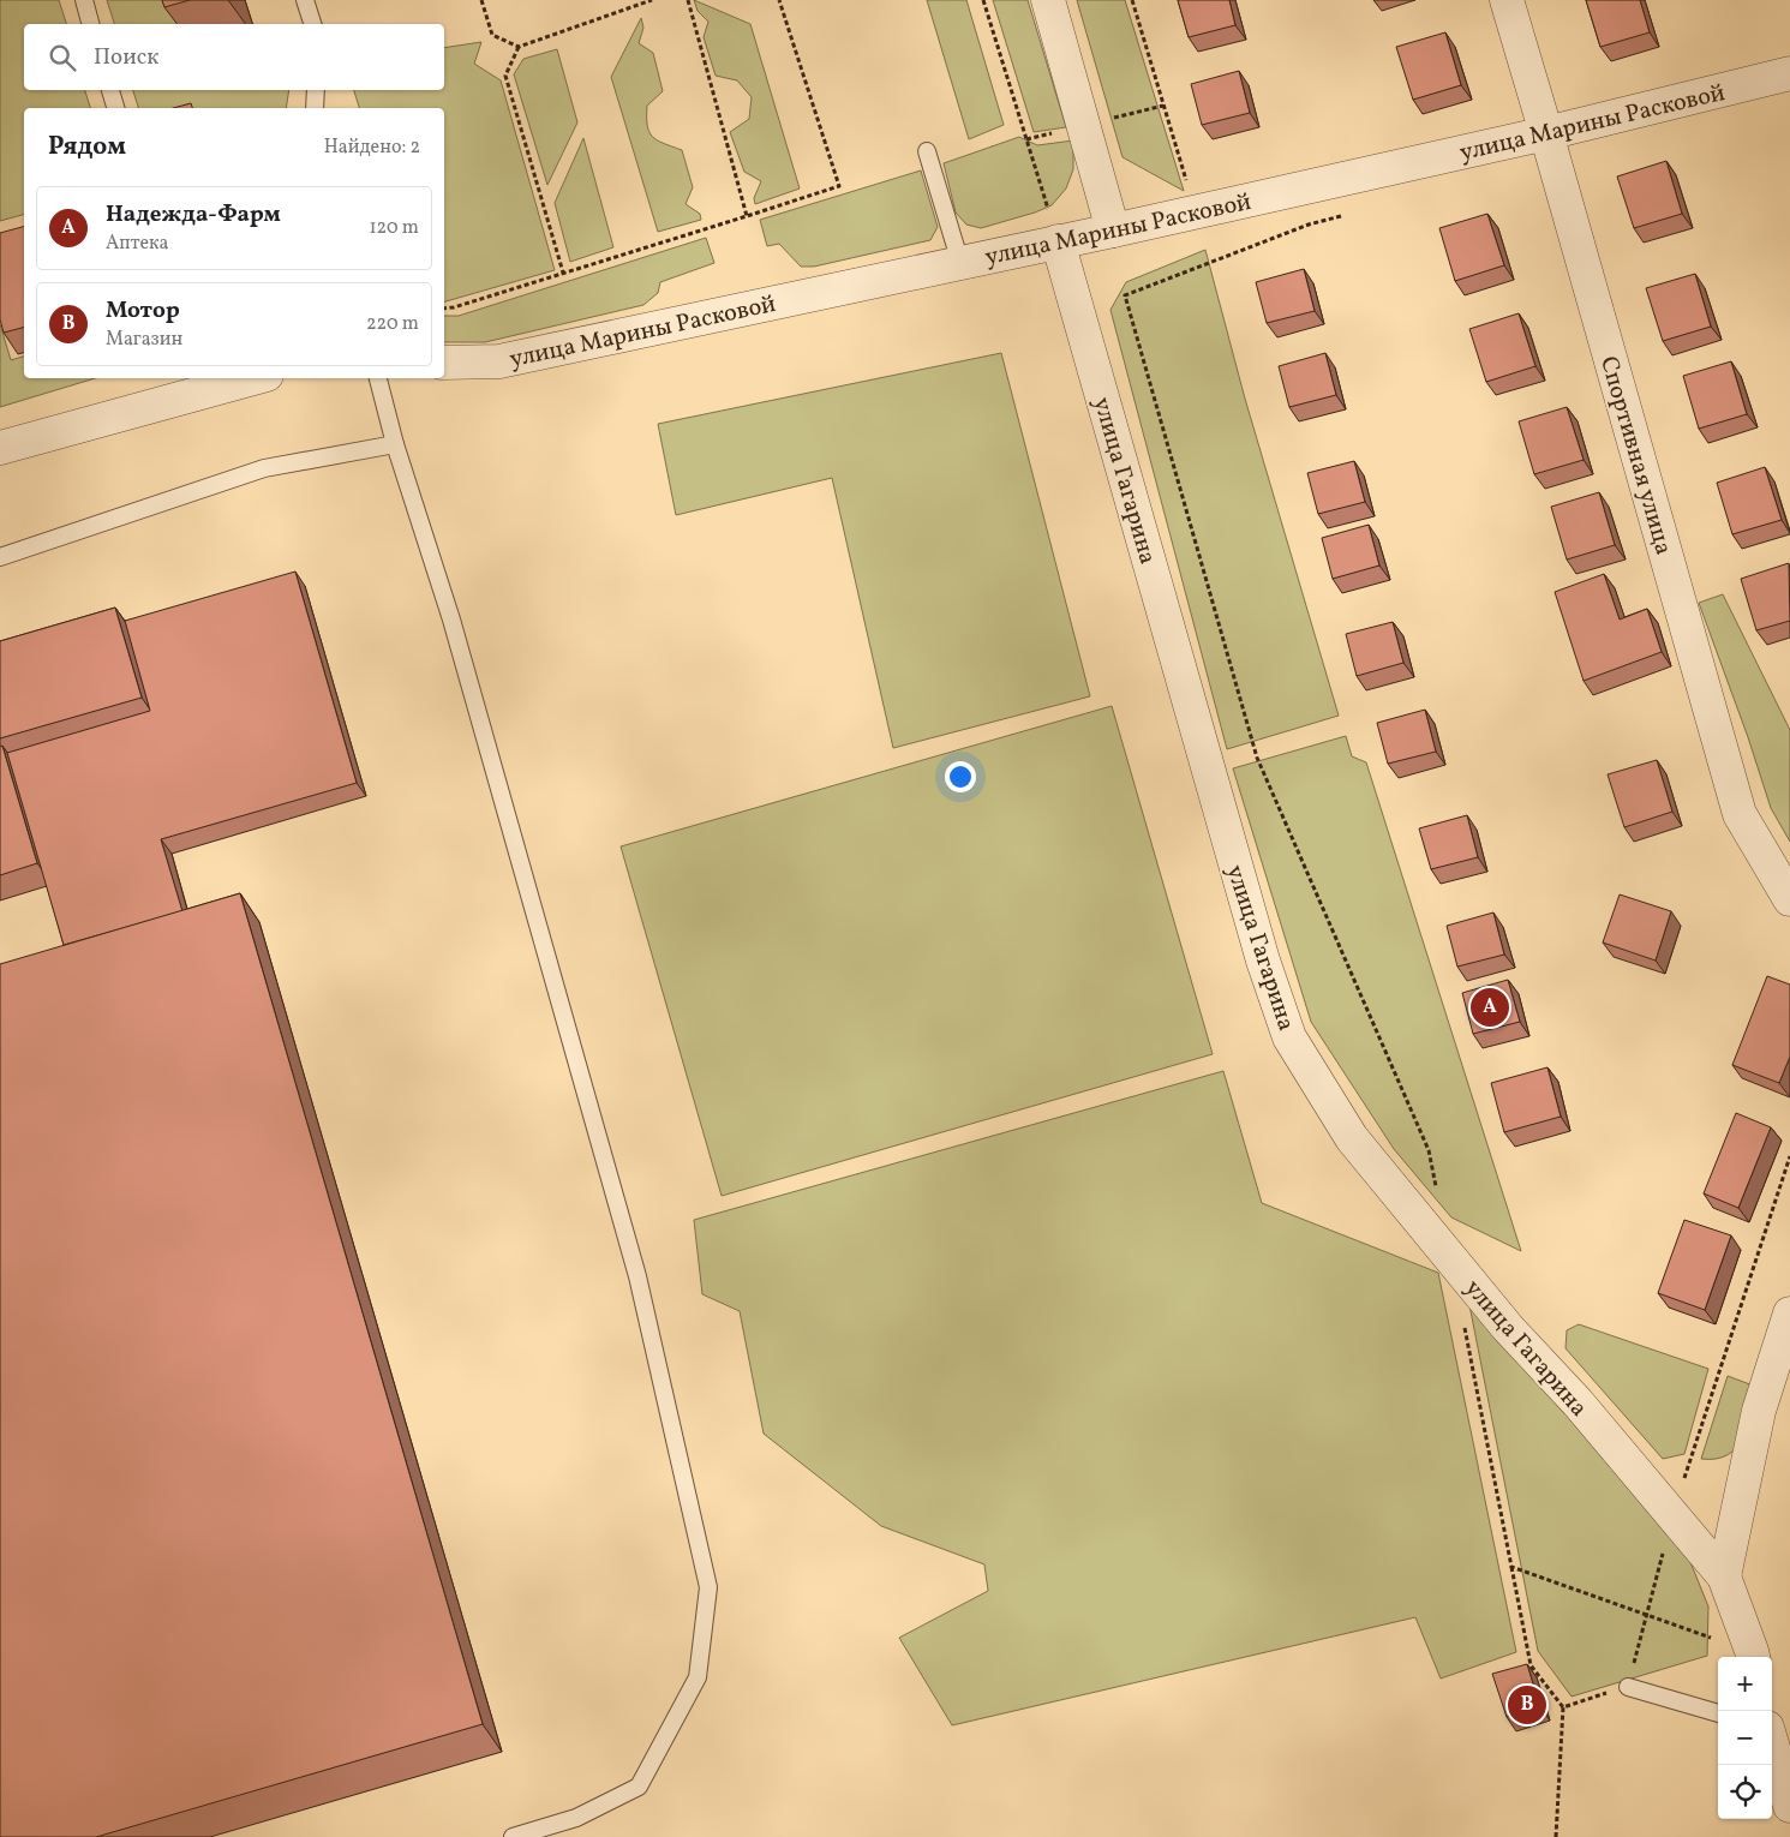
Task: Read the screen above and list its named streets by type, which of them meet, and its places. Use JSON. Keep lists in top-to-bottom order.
{
  "streets": {
    "street": ["улица Марины Расковой", "Спортивная улица", "улица Гагарина"]
  },
  "crossings": [
    ["улица Марины Расковой", "Спортивная улица"],
    ["улица Марины Расковой", "улица Гагарина"]
  ],
  "page": {
    "search": "Поиск",
    "heading": ["Рядом", "Найдено: 2"],
    "list": [
      {
        "mark": "A",
        "name": "Надежда-Фарм",
        "note": "Аптека",
        "value": "120 m"
      },
      {
        "mark": "B",
        "name": "Мотор",
        "note": "Магазин",
        "value": "220 m"
      }
    ],
    "pins": ["A", "B"],
    "map_buttons": ["+", "−"]
  }
}
